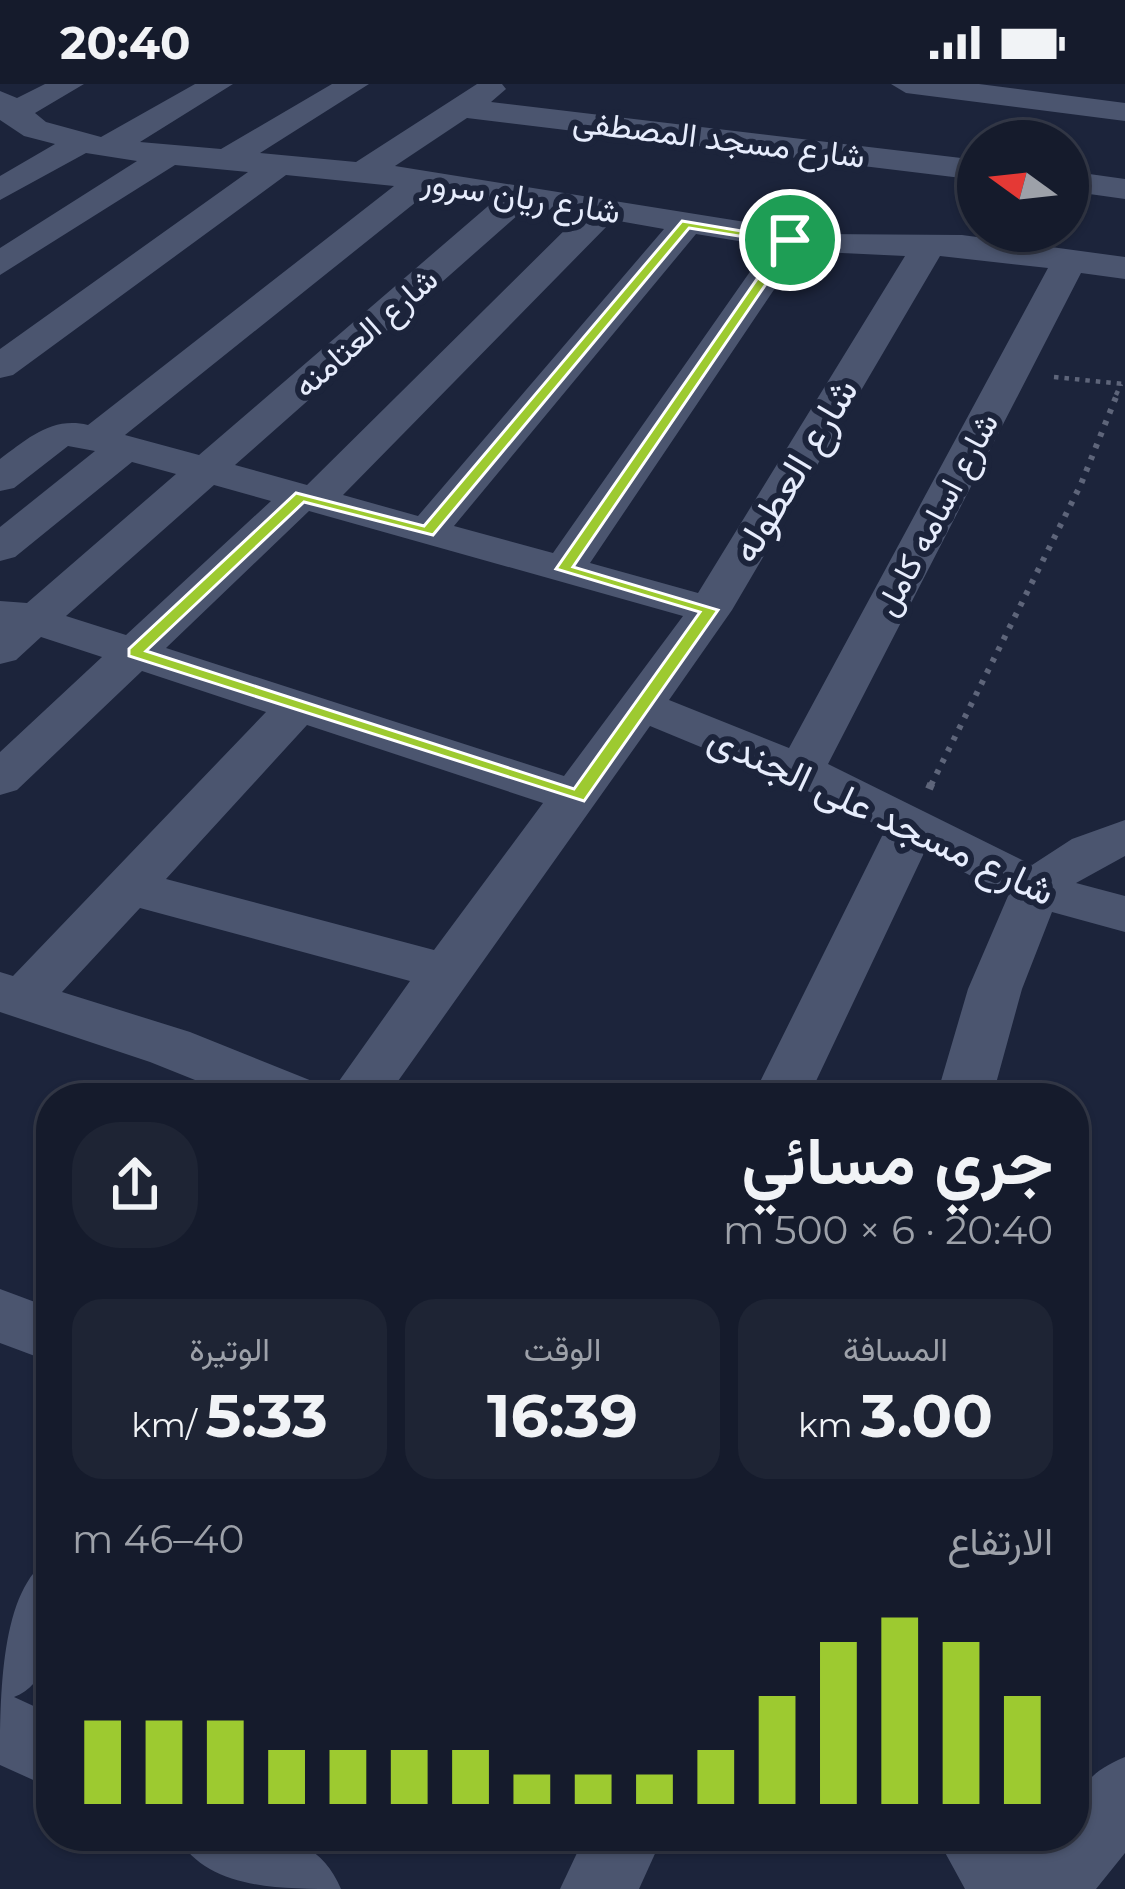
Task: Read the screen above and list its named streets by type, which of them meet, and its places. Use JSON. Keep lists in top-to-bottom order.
{
  "streets": {
    "street": [
      "شارع مسجد المصطفى",
      "شارع ريان سرور",
      "شارع العتامنه",
      "شارع العطوله",
      "شارع اسامه كامل",
      "شارع مسجد على الجندى"
    ]
  },
  "crossings": [
    ["شارع ريان سرور", "شارع العتامنه"],
    ["شارع ريان سرور", "شارع العطوله"],
    ["شارع ريان سرور", "شارع اسامه كامل"],
    ["شارع العطوله", "شارع مسجد على الجندى"],
    ["شارع اسامه كامل", "شارع مسجد على الجندى"]
  ],
  "north": "left",
  "page": {
    "status": "20:40",
    "heading": ["جري مسائي", "20:40 · 6 × 500 m"],
    "stats": [
      ["المسافة", "3.00 km"],
      ["الوقت", "16:39"],
      ["الوتيرة", "5:33 /km"]
    ],
    "chart": ["الارتفاع", "40–46 m"]
  }
}
